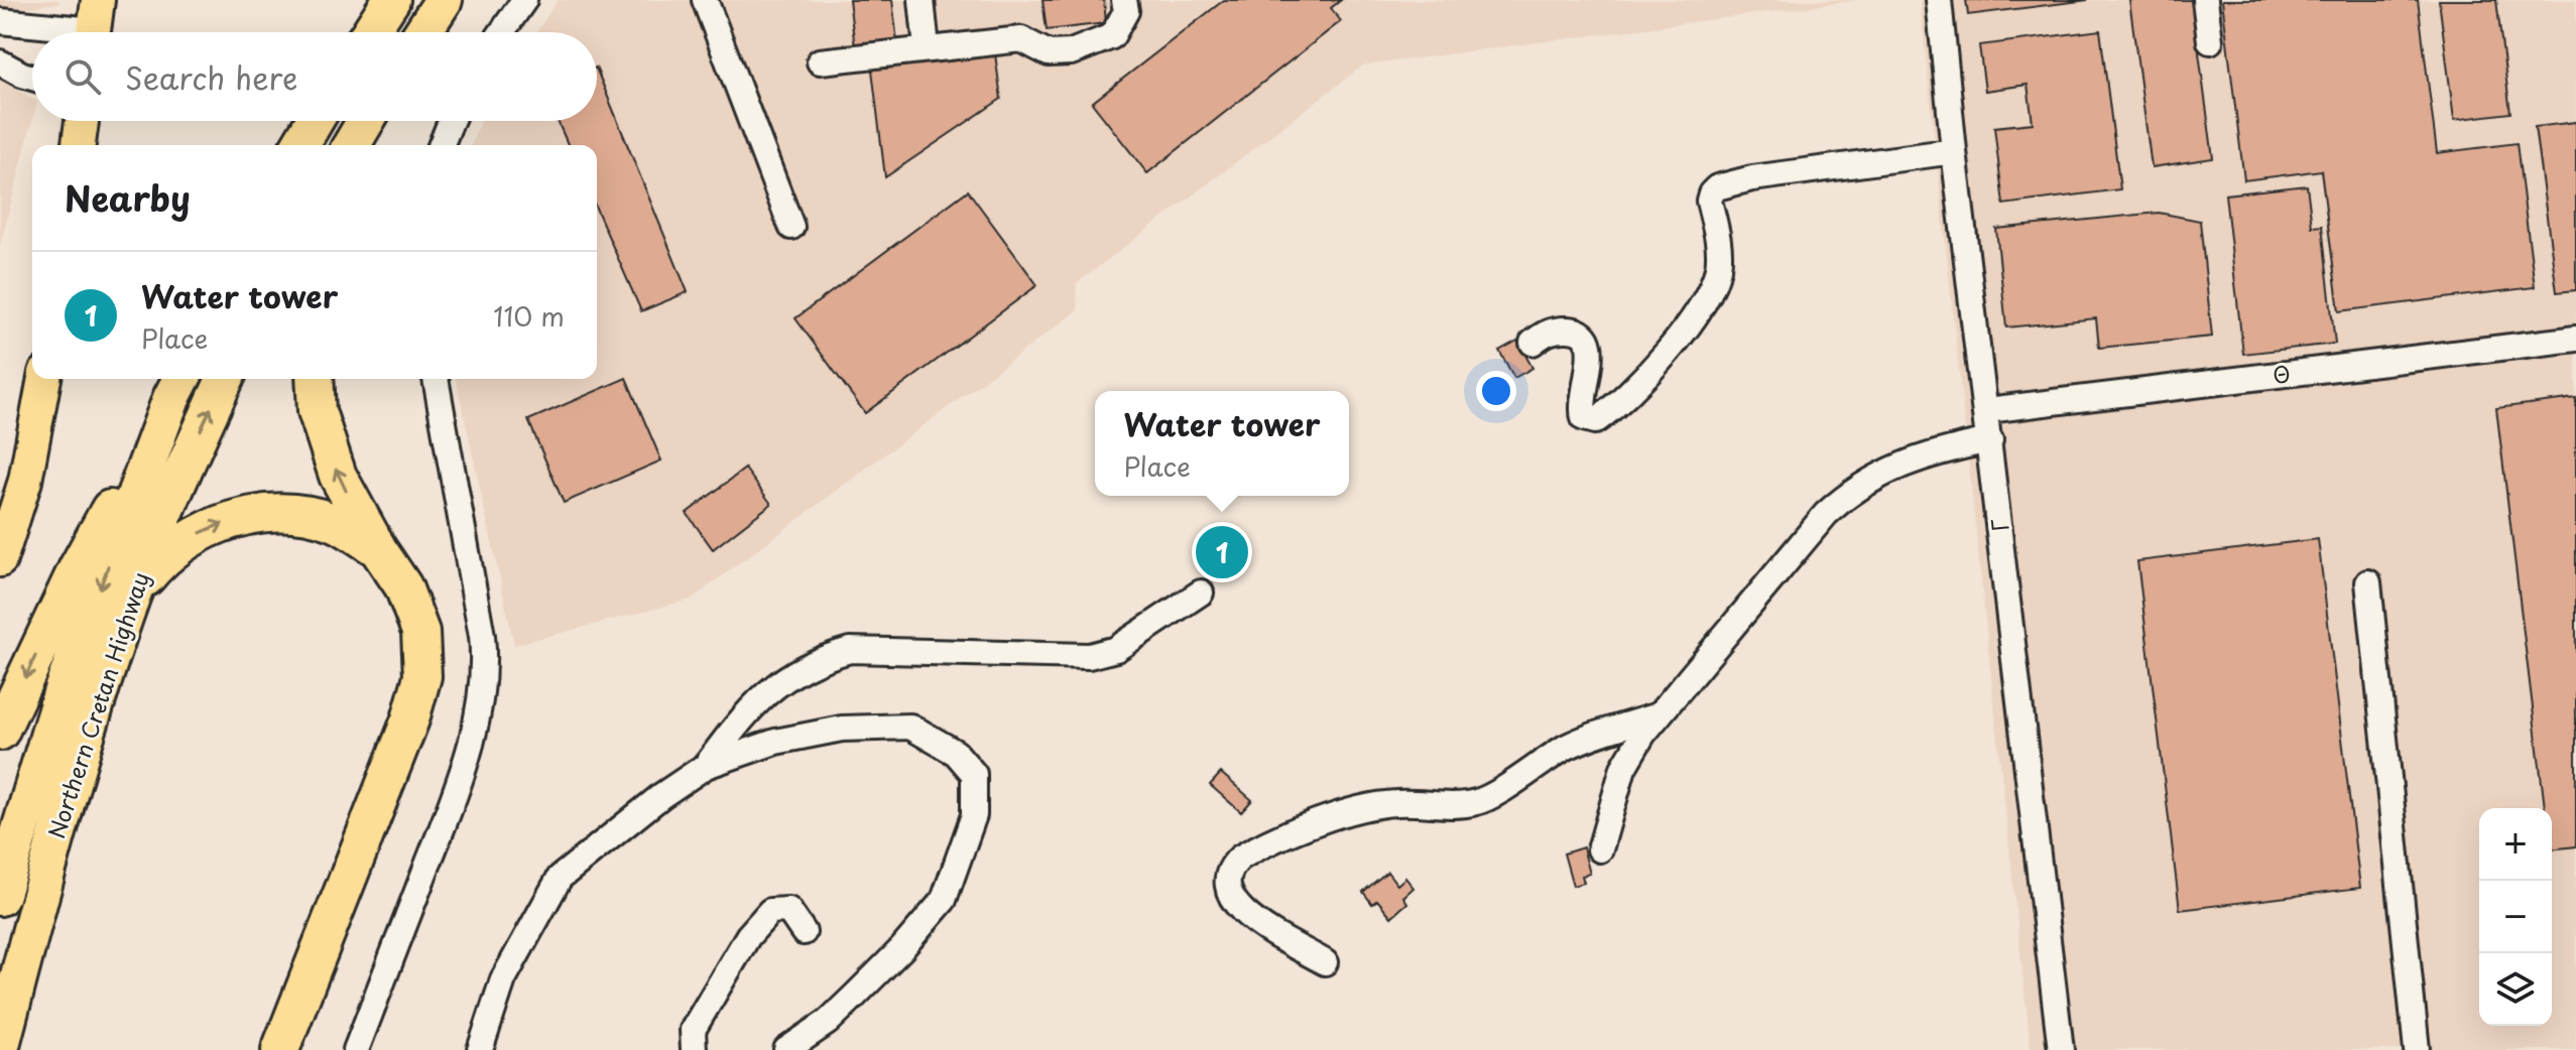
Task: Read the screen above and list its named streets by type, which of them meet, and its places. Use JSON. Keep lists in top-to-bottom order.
{
  "streets": {
    "highway": ["Northern Cretan Highway"],
    "street": ["Θ", "Γ"]
  },
  "crossings": [
    ["Θ", "Γ"]
  ],
  "page": {
    "search": "Search here",
    "heading": "Nearby",
    "list": [
      {
        "mark": "1",
        "name": "Water tower",
        "note": "Place",
        "value": "110 m"
      }
    ],
    "popup": ["Water tower", "Place"],
    "pins": "1",
    "map_buttons": ["+", "−"]
  }
}
